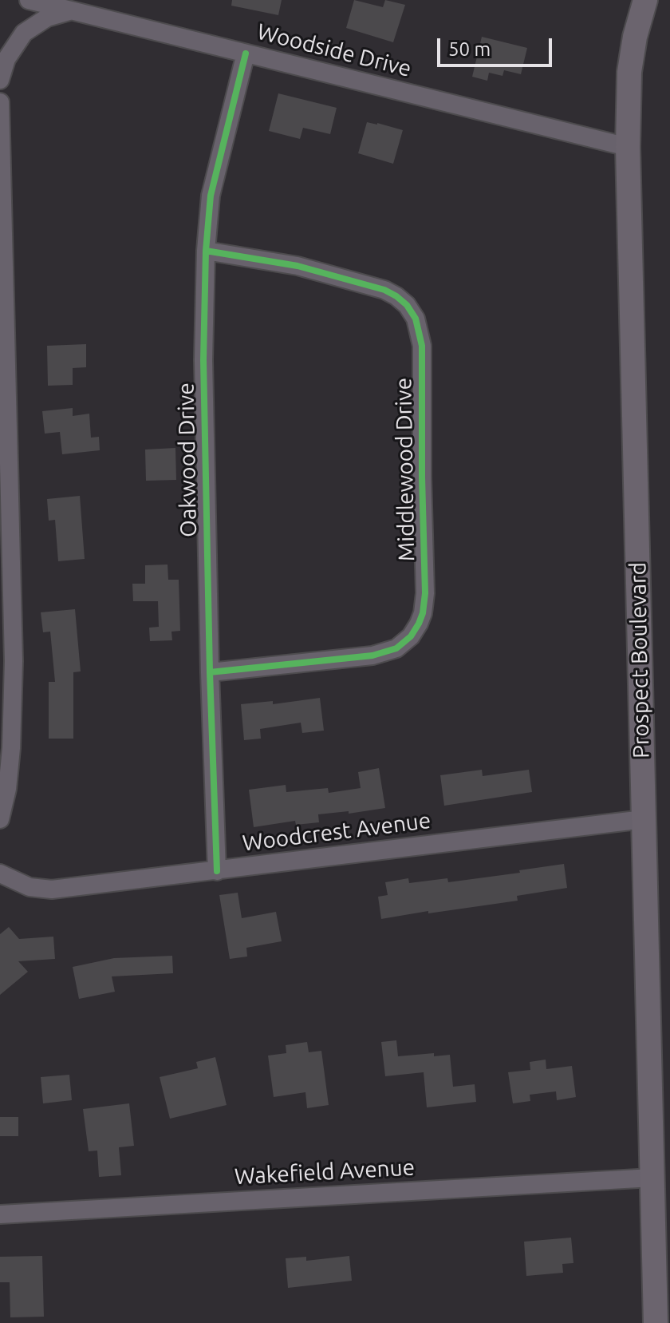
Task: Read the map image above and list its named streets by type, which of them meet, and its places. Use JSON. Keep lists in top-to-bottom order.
{
  "streets": {
    "main road": ["Prospect Boulevard"],
    "street": [
      "Woodside Drive",
      "Oakwood Drive",
      "Middlewood Drive",
      "Woodcrest Avenue",
      "Wakefield Avenue"
    ]
  },
  "crossings": [
    ["Woodside Drive", "Oakwood Drive"],
    ["Woodside Drive", "Prospect Boulevard"],
    ["Oakwood Drive", "Middlewood Drive"],
    ["Oakwood Drive", "Woodcrest Avenue"],
    ["Prospect Boulevard", "Woodcrest Avenue"],
    ["Prospect Boulevard", "Wakefield Avenue"]
  ],
  "scale_bar": "50 m"
}
